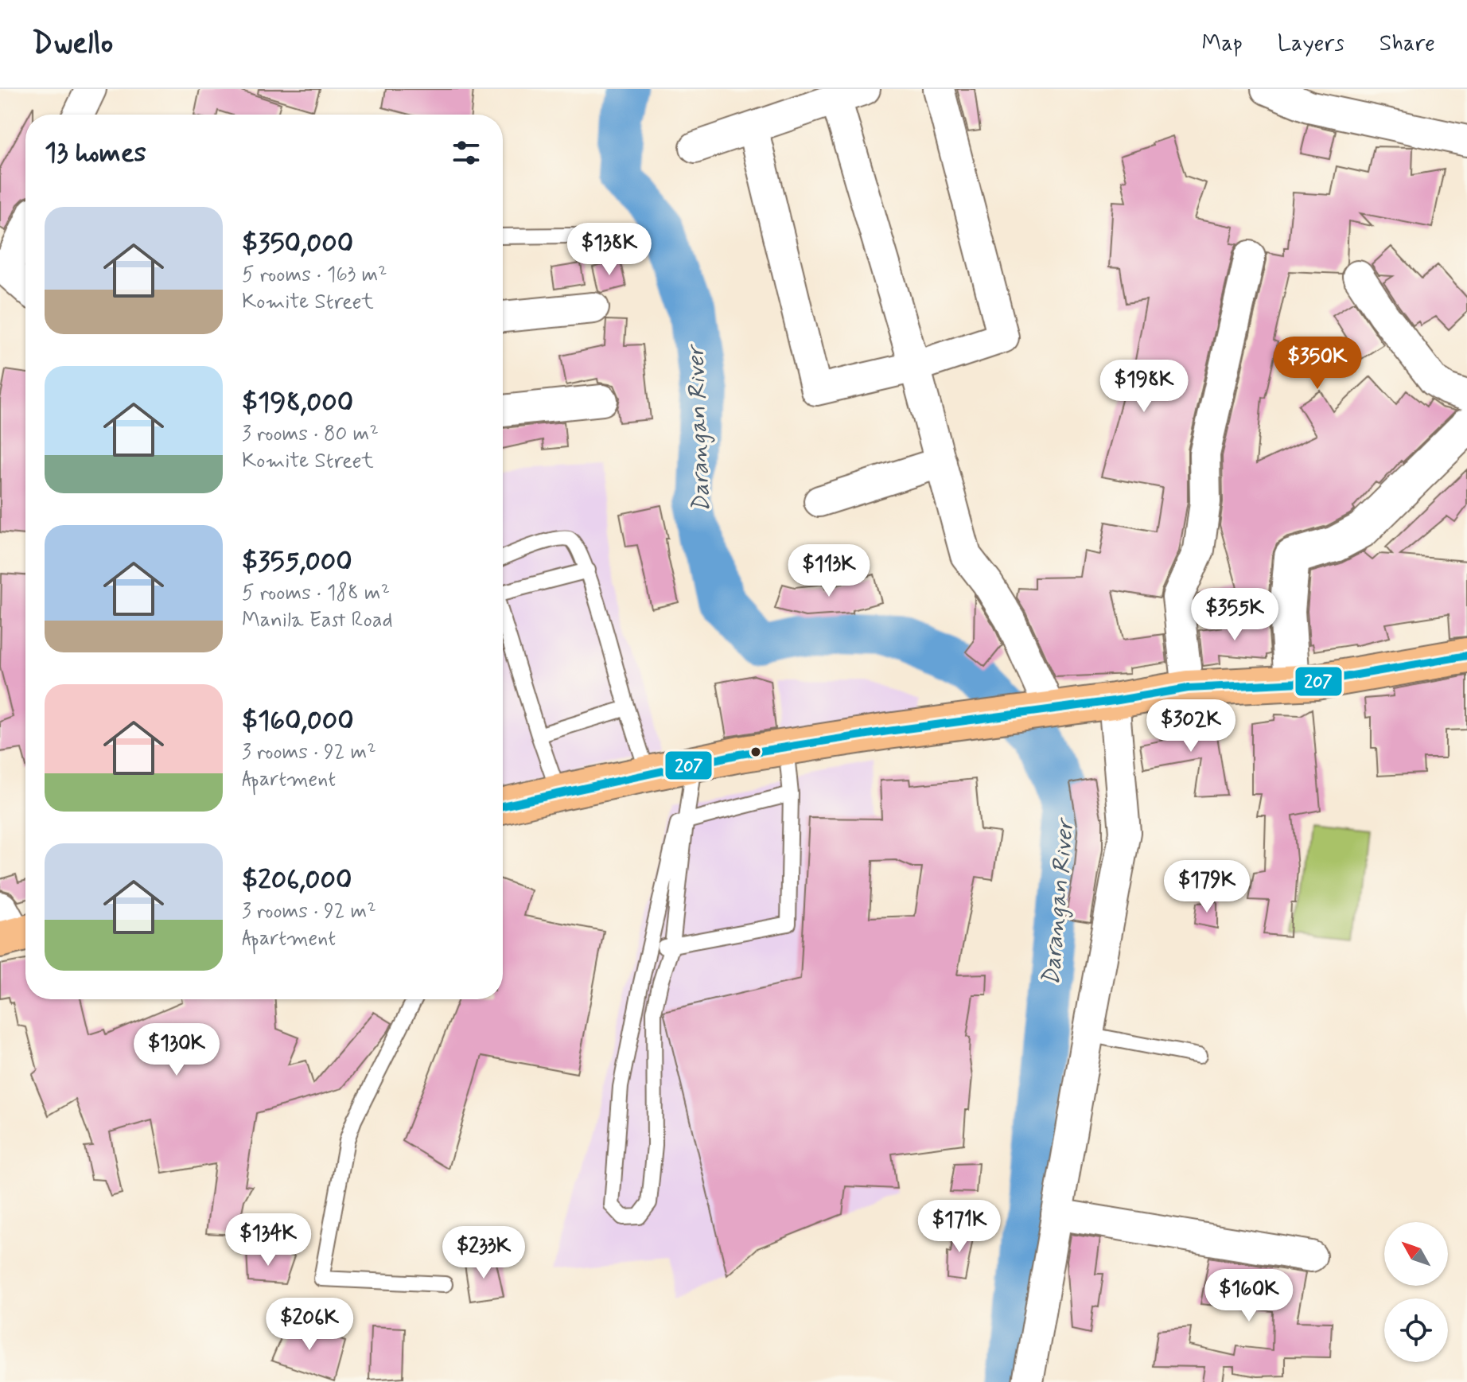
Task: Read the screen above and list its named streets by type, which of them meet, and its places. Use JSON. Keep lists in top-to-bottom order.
{
  "water": ["Darangan River"],
  "lines": ["transit line 207"],
  "north": "top left",
  "page": {
    "header": "Dwello",
    "nav": ["Map", "Layers", "Share"],
    "heading": "13 homes",
    "list": [
      {
        "name": "$350,000",
        "note": "5 rooms · 163 m² · Komite Street"
      },
      {
        "name": "$198,000",
        "note": "3 rooms · 80 m² · Komite Street"
      },
      {
        "name": "$355,000",
        "note": "5 rooms · 188 m² · Manila East Road"
      },
      {
        "name": "$160,000",
        "note": "3 rooms · 92 m² · Apartment"
      },
      {
        "name": "$206,000",
        "note": "3 rooms · 92 m² · Apartment"
      }
    ],
    "price": [
      "$138K",
      "$350K",
      "$198K",
      "$113K",
      "$355K",
      "$302K",
      "$179K",
      "$130K",
      "$171K",
      "$134K",
      "$233K",
      "$160K",
      "$206K"
    ]
  }
}
